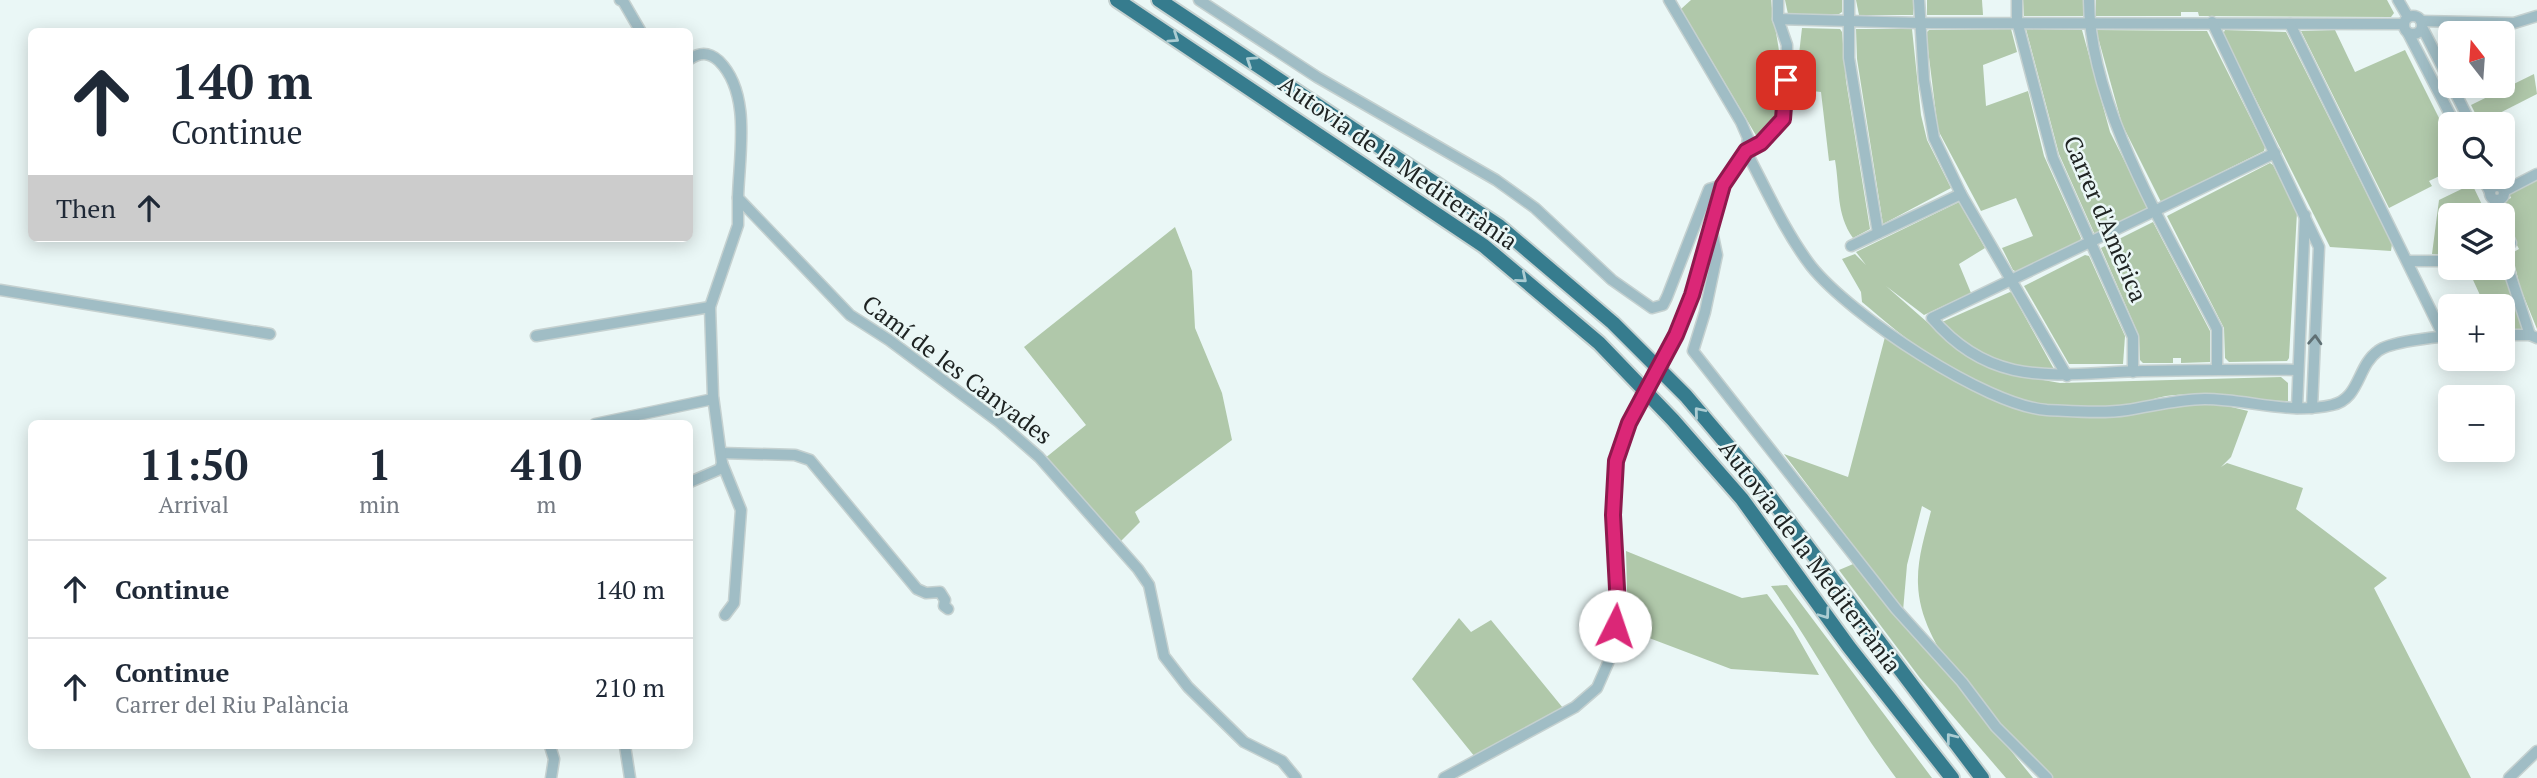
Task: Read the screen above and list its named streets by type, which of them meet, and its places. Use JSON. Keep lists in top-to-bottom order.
{
  "streets": {
    "highway": ["Autovia de la Mediterrània"],
    "street": ["Carrer d'Amèrica", "Camí de les Canyades"]
  },
  "north": "top",
  "page": {
    "map_buttons": ["+", "−"],
    "turn": ["140 m", "Continue"],
    "then": "Then",
    "eta": [
      "11:50",
      "Arrival",
      "1",
      "min",
      "410",
      "m"
    ],
    "list": [
      {
        "name": "Continue",
        "value": "140 m"
      },
      {
        "name": "Continue",
        "note": "Carrer del Riu Palància",
        "value": "210 m"
      }
    ]
  }
}
